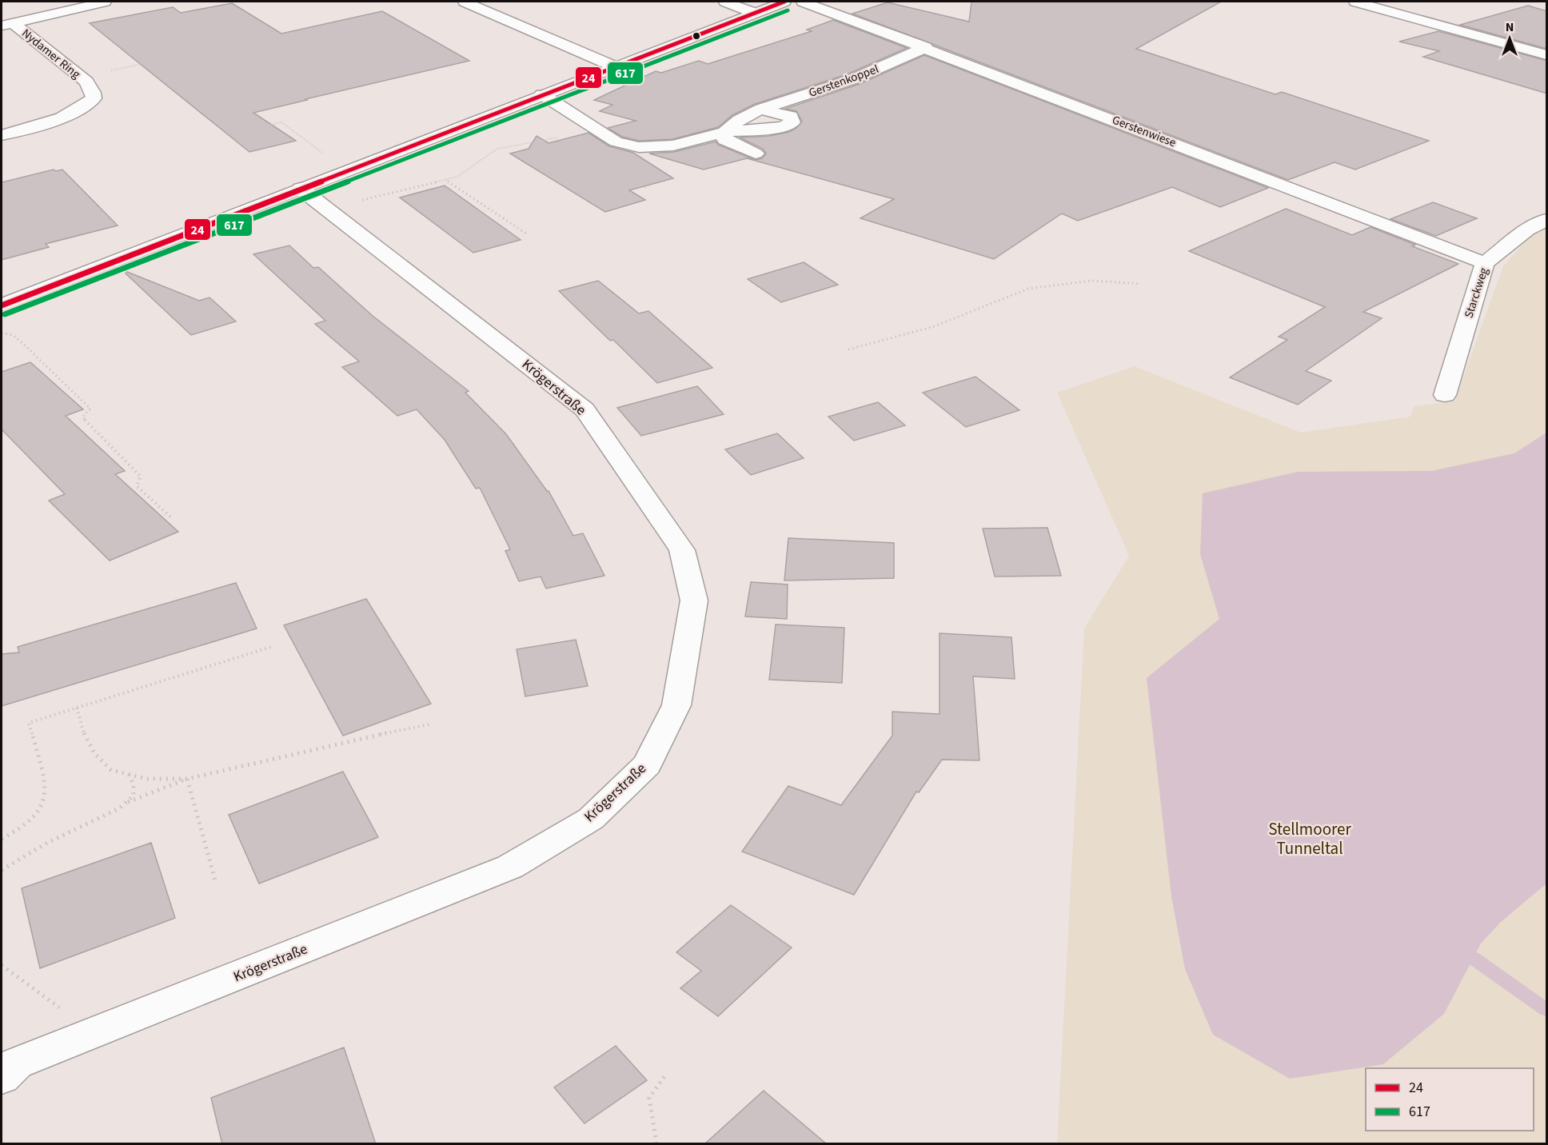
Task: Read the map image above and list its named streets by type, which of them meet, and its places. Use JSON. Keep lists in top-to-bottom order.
{
  "streets": {
    "street": [
      "Nydamer Ring",
      "Gerstenkoppel",
      "Gerstenwiese",
      "Starckweg",
      "Krögerstraße"
    ]
  },
  "crossings": [
    ["Gerstenkoppel", "Gerstenwiese"],
    ["Gerstenwiese", "Starckweg"]
  ],
  "parks": ["Stellmoorer Tunneltal"],
  "lines": ["transit line 24", "transit line 617"],
  "legend": ["24", "617"],
  "north": "top"
}
